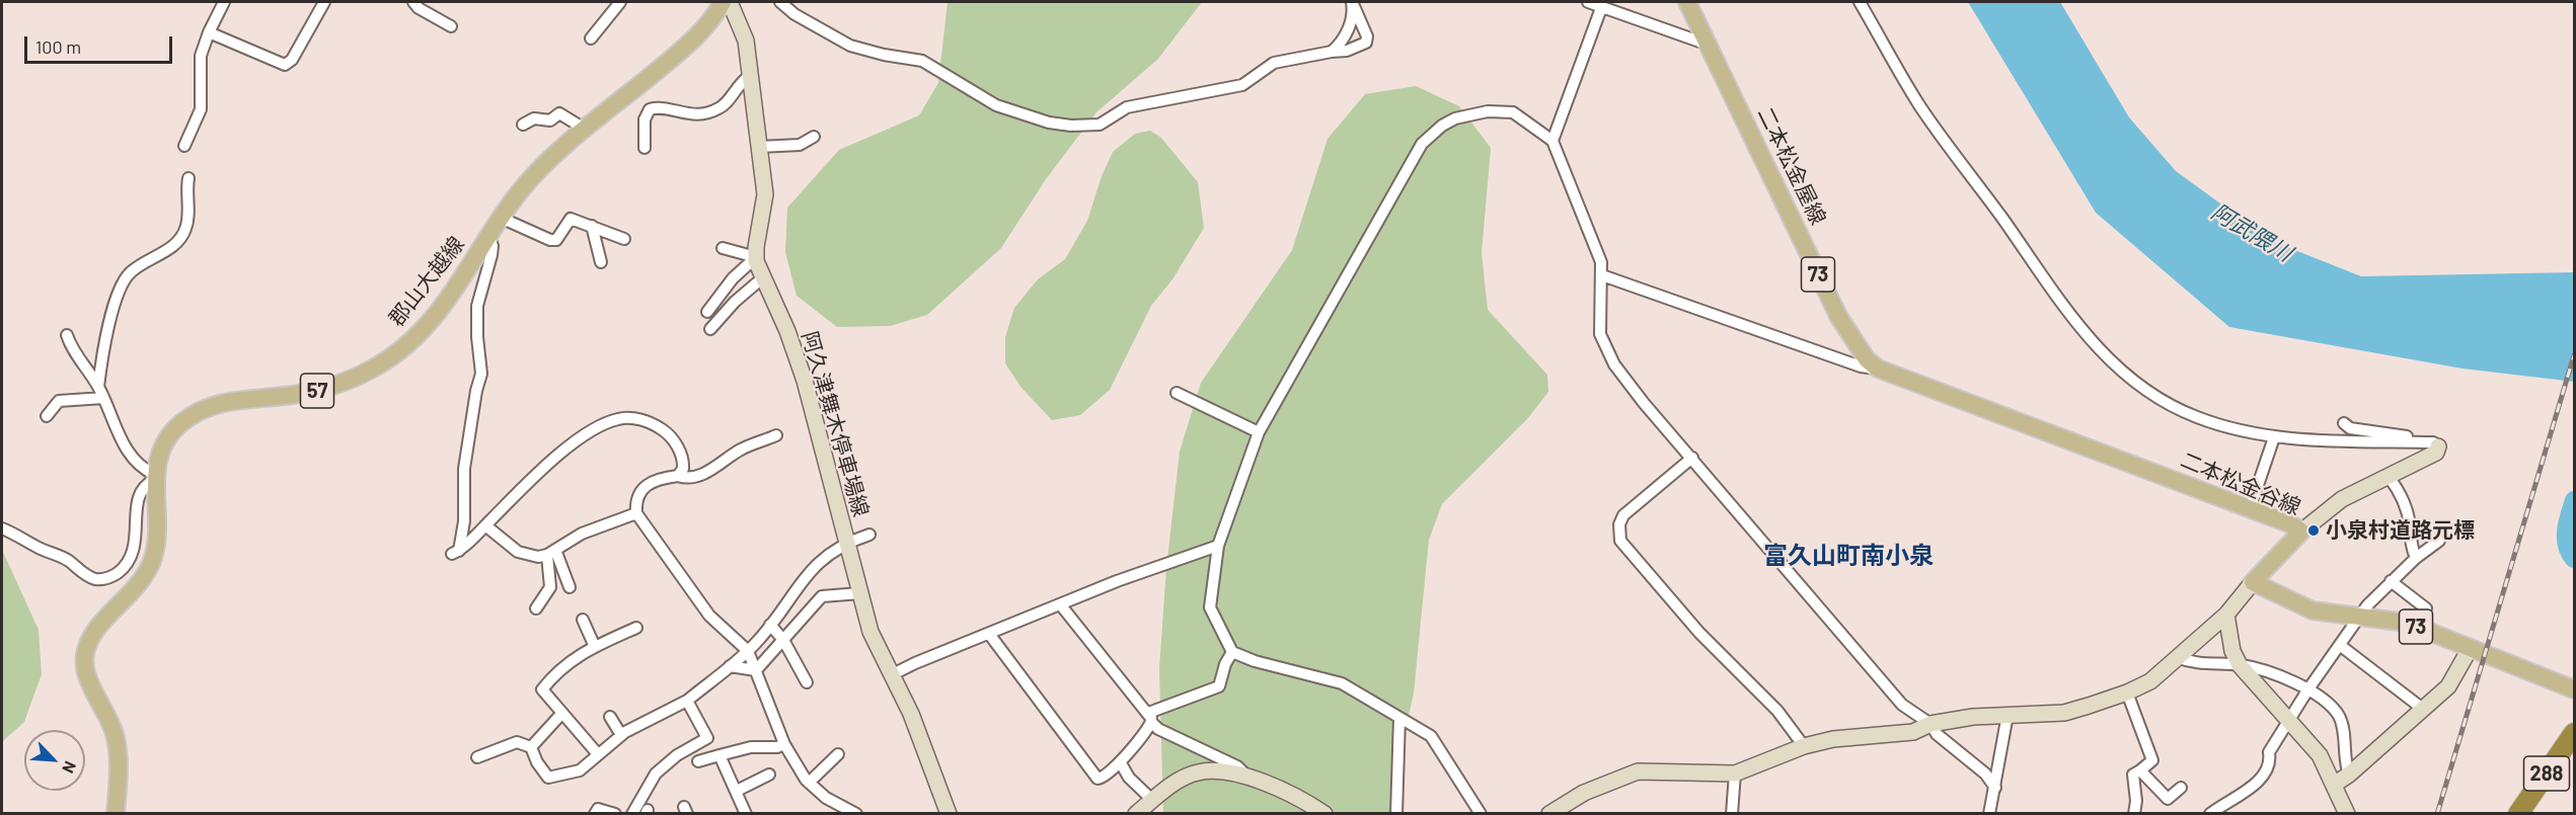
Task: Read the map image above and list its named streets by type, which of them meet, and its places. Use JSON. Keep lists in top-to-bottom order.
{
  "streets": {
    "highway": ["288"],
    "main road": [
      "二本松金屋線",
      "73",
      "郡山大越線",
      "57",
      "二本松金谷線"
    ],
    "street": ["阿久津舞木停車場線"]
  },
  "crossings": [
    ["二本松金屋線", "二本松金谷線"],
    ["73", "二本松金谷線"]
  ],
  "districts": ["富久山町南小泉"],
  "water": ["阿武隈川"],
  "places": ["小泉村道路元標"],
  "scale_bar": "100 m",
  "north": "bottom right"
}
